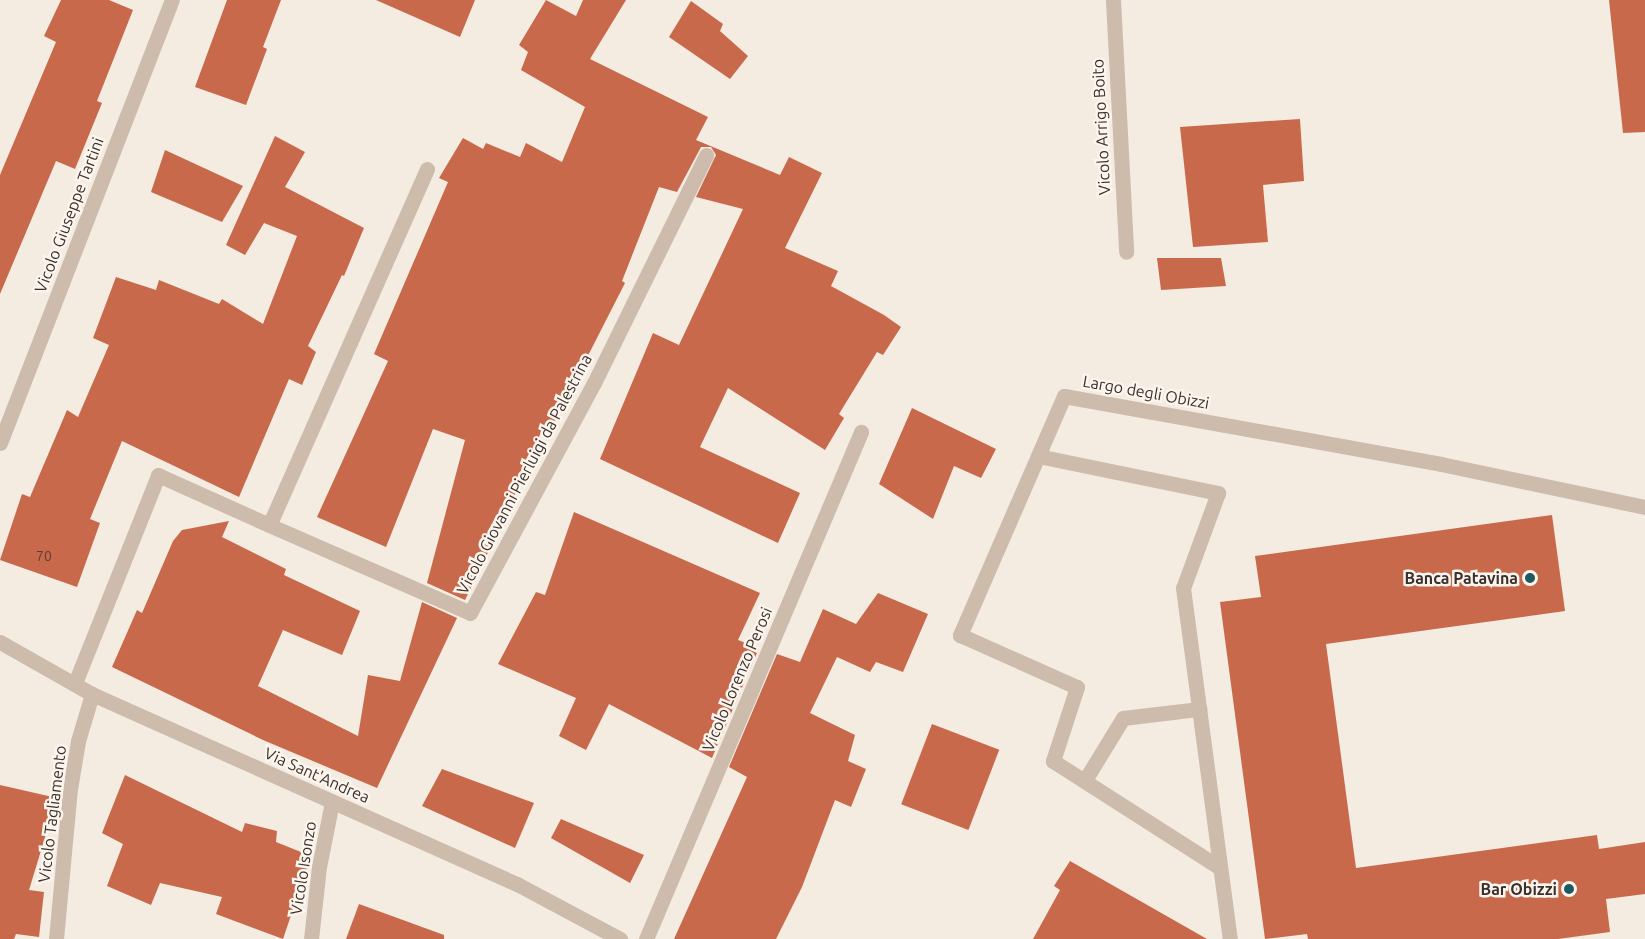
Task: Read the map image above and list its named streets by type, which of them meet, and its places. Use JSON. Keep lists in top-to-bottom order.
{
  "streets": {
    "street": [
      "Vicolo Arrigo Boito",
      "Vicolo Giuseppe Tartini",
      "Largo degli Obizzi",
      "Vicolo Giovanni Pierluigi da Palestrina",
      "Vicolo Lorenzo Perosi",
      "Via Sant'Andrea",
      "Vicolo Tagliamento",
      "Vicolo Isonzo"
    ]
  },
  "crossings": [
    ["Vicolo Giovanni Pierluigi da Palestrina", "Via Sant'Andrea"],
    ["Via Sant'Andrea", "Vicolo Tagliamento"],
    ["Via Sant'Andrea", "Vicolo Isonzo"]
  ],
  "places": ["Banca Patavina", "Bar Obizzi"],
  "house_numbers": ["70"]
}
